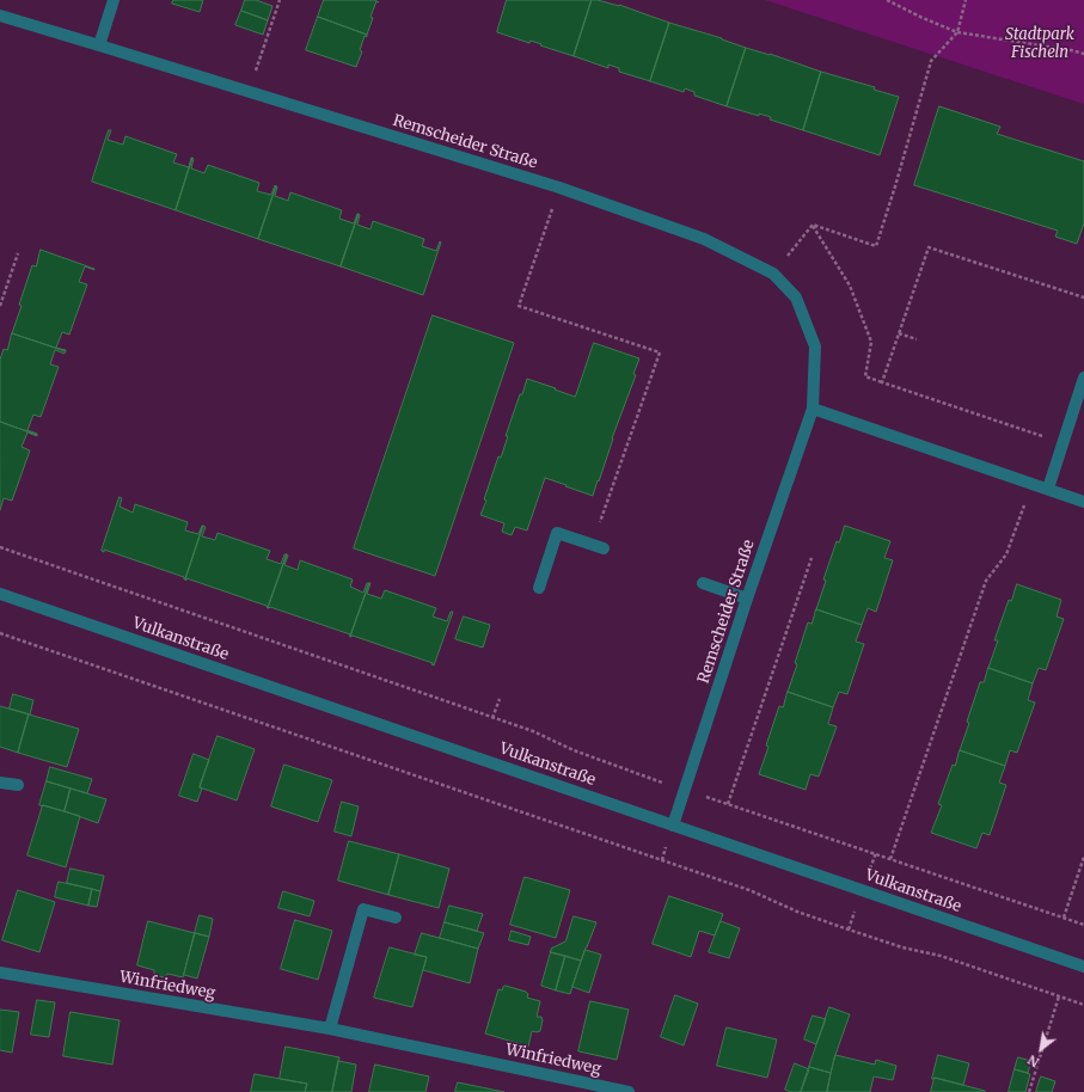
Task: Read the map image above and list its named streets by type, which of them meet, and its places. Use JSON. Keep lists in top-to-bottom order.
{
  "streets": {
    "street": ["Remscheider Straße", "Vulkanstraße", "Winfriedweg"]
  },
  "crossings": [
    ["Remscheider Straße", "Vulkanstraße"]
  ],
  "parks": ["Stadtpark Fischeln"],
  "north": "bottom left"
}
